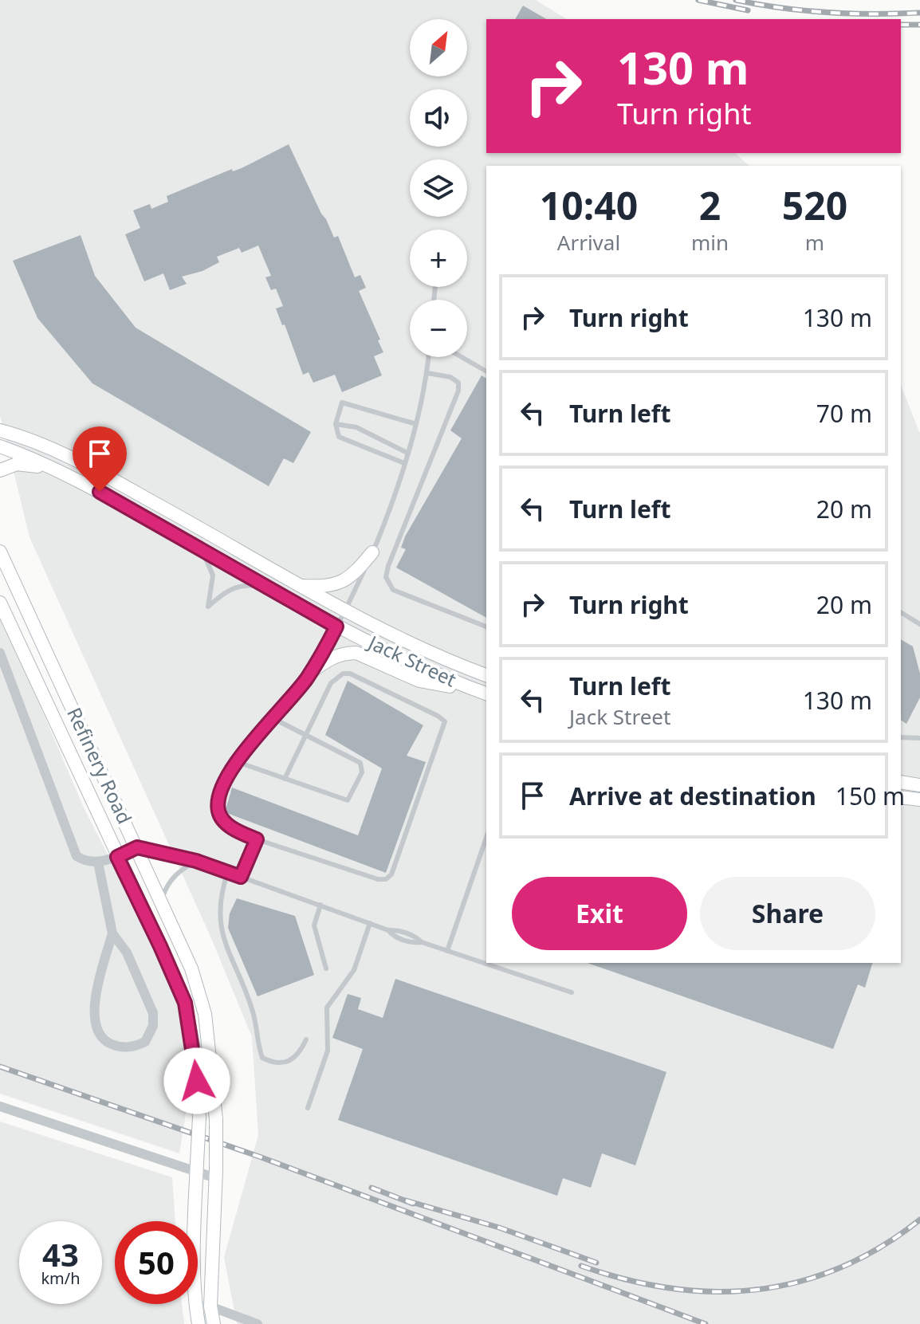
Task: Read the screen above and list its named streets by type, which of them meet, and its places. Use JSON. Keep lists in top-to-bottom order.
{
  "streets": {
    "main road": ["Jack Street", "Refinery Road"]
  },
  "north": "top right",
  "page": {
    "map_buttons": ["+", "−"],
    "turn": ["130 m", "Turn right"],
    "eta": [
      "10:40",
      "Arrival",
      "2",
      "min",
      "520",
      "m"
    ],
    "list": [
      {
        "name": "Turn right",
        "value": "130 m"
      },
      {
        "name": "Turn left",
        "value": "70 m"
      },
      {
        "name": "Turn left",
        "value": "20 m"
      },
      {
        "name": "Turn right",
        "value": "20 m"
      },
      {
        "name": "Turn left",
        "note": "Jack Street",
        "value": "130 m"
      },
      {
        "name": "Arrive at destination",
        "value": "150 m"
      }
    ],
    "buttons": ["Exit", "Share"],
    "speed": "43 km/h",
    "limit": "50"
  }
}
